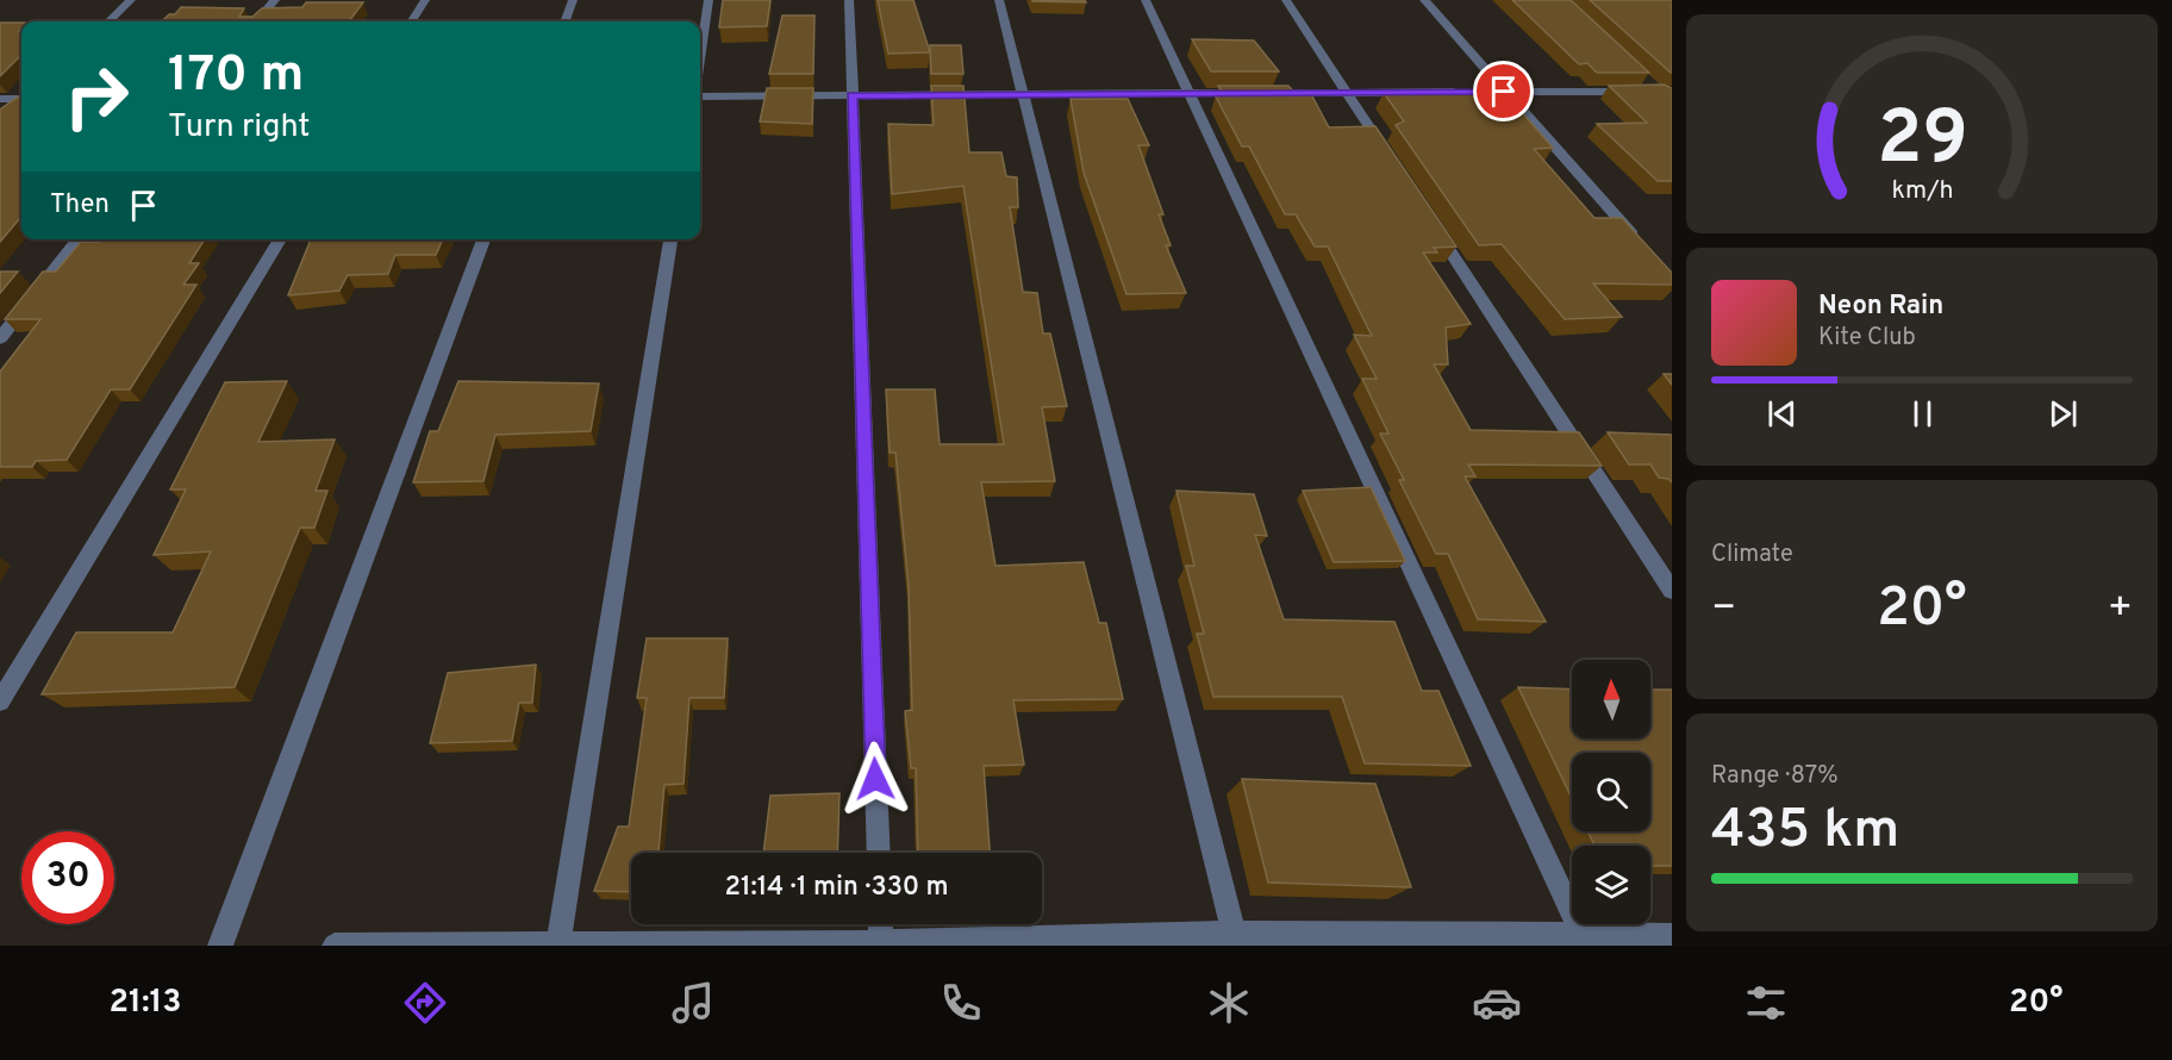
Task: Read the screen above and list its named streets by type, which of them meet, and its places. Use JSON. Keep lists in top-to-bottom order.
{
  "north": "top",
  "page": {
    "turn": ["170 m", "Turn right"],
    "then": "Then",
    "song": ["Neon Rain", "Kite Club"],
    "tile": [
      "Climate",
      ["Range · 87%", "435 km"]
    ],
    "heat": ["−", "20°", "+"],
    "limit": "30",
    "trip": "21:14 · 1 min · 330 m",
    "tabs": ["21:13", "20°"],
    "gauge": ["29", "km/h"]
  }
}
